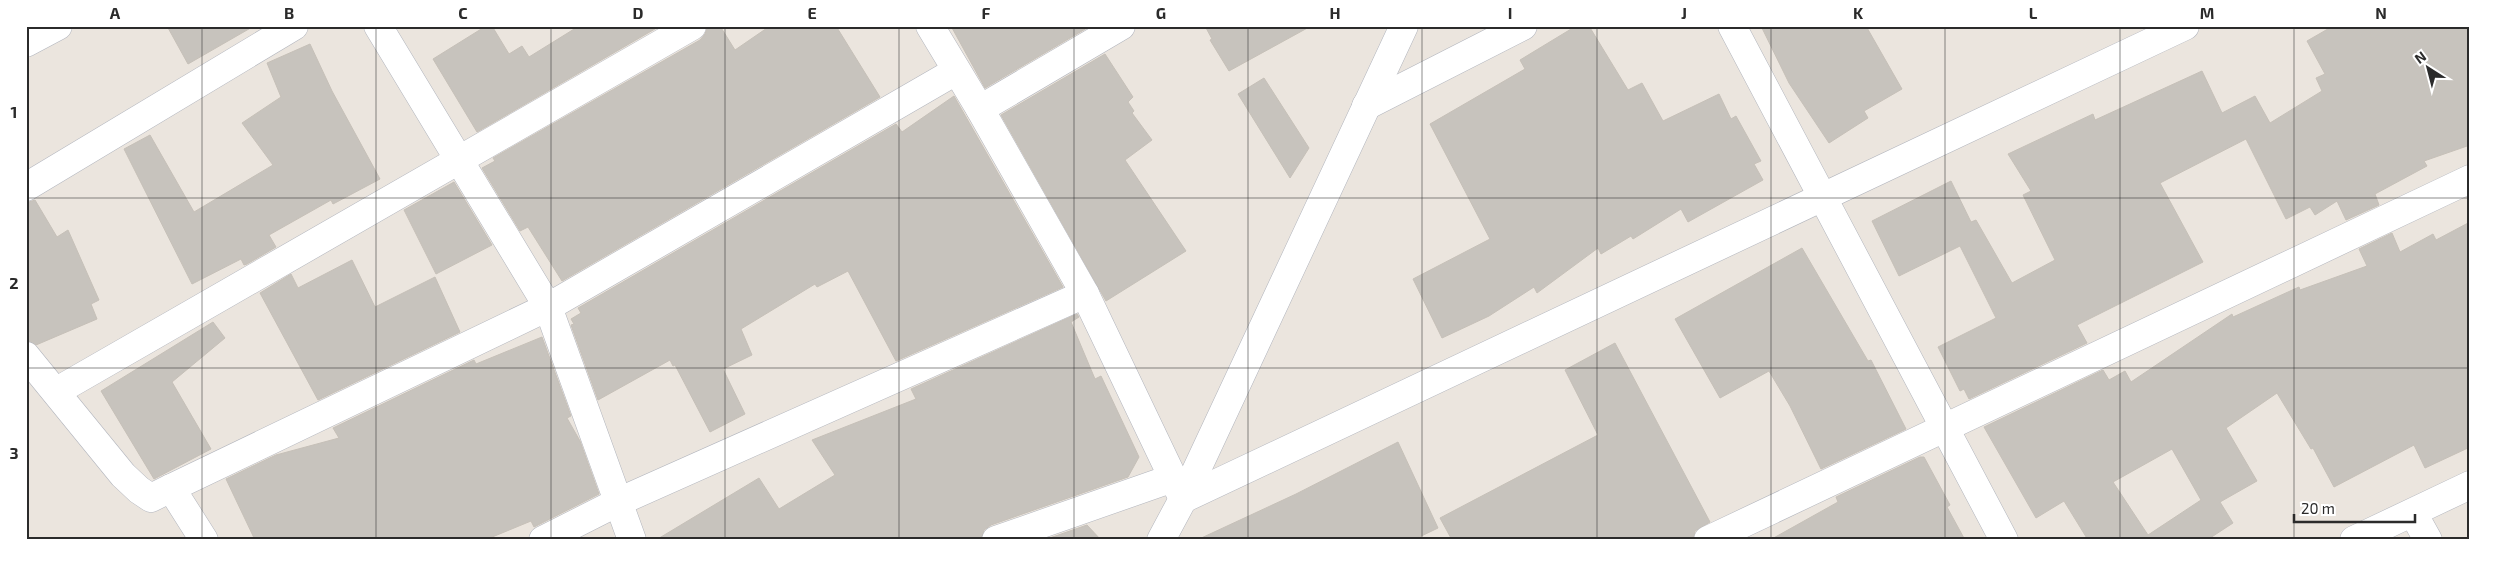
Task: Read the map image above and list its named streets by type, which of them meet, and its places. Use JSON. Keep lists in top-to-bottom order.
{
  "scale_bar": "20 m",
  "north": "top left",
  "grid": {
    "columns": [
      "A",
      "B",
      "C",
      "D",
      "E",
      "F",
      "G",
      "H",
      "I",
      "J",
      "K",
      "L",
      "M",
      "N"
    ],
    "rows": ["1", "2", "3"]
  }
}
